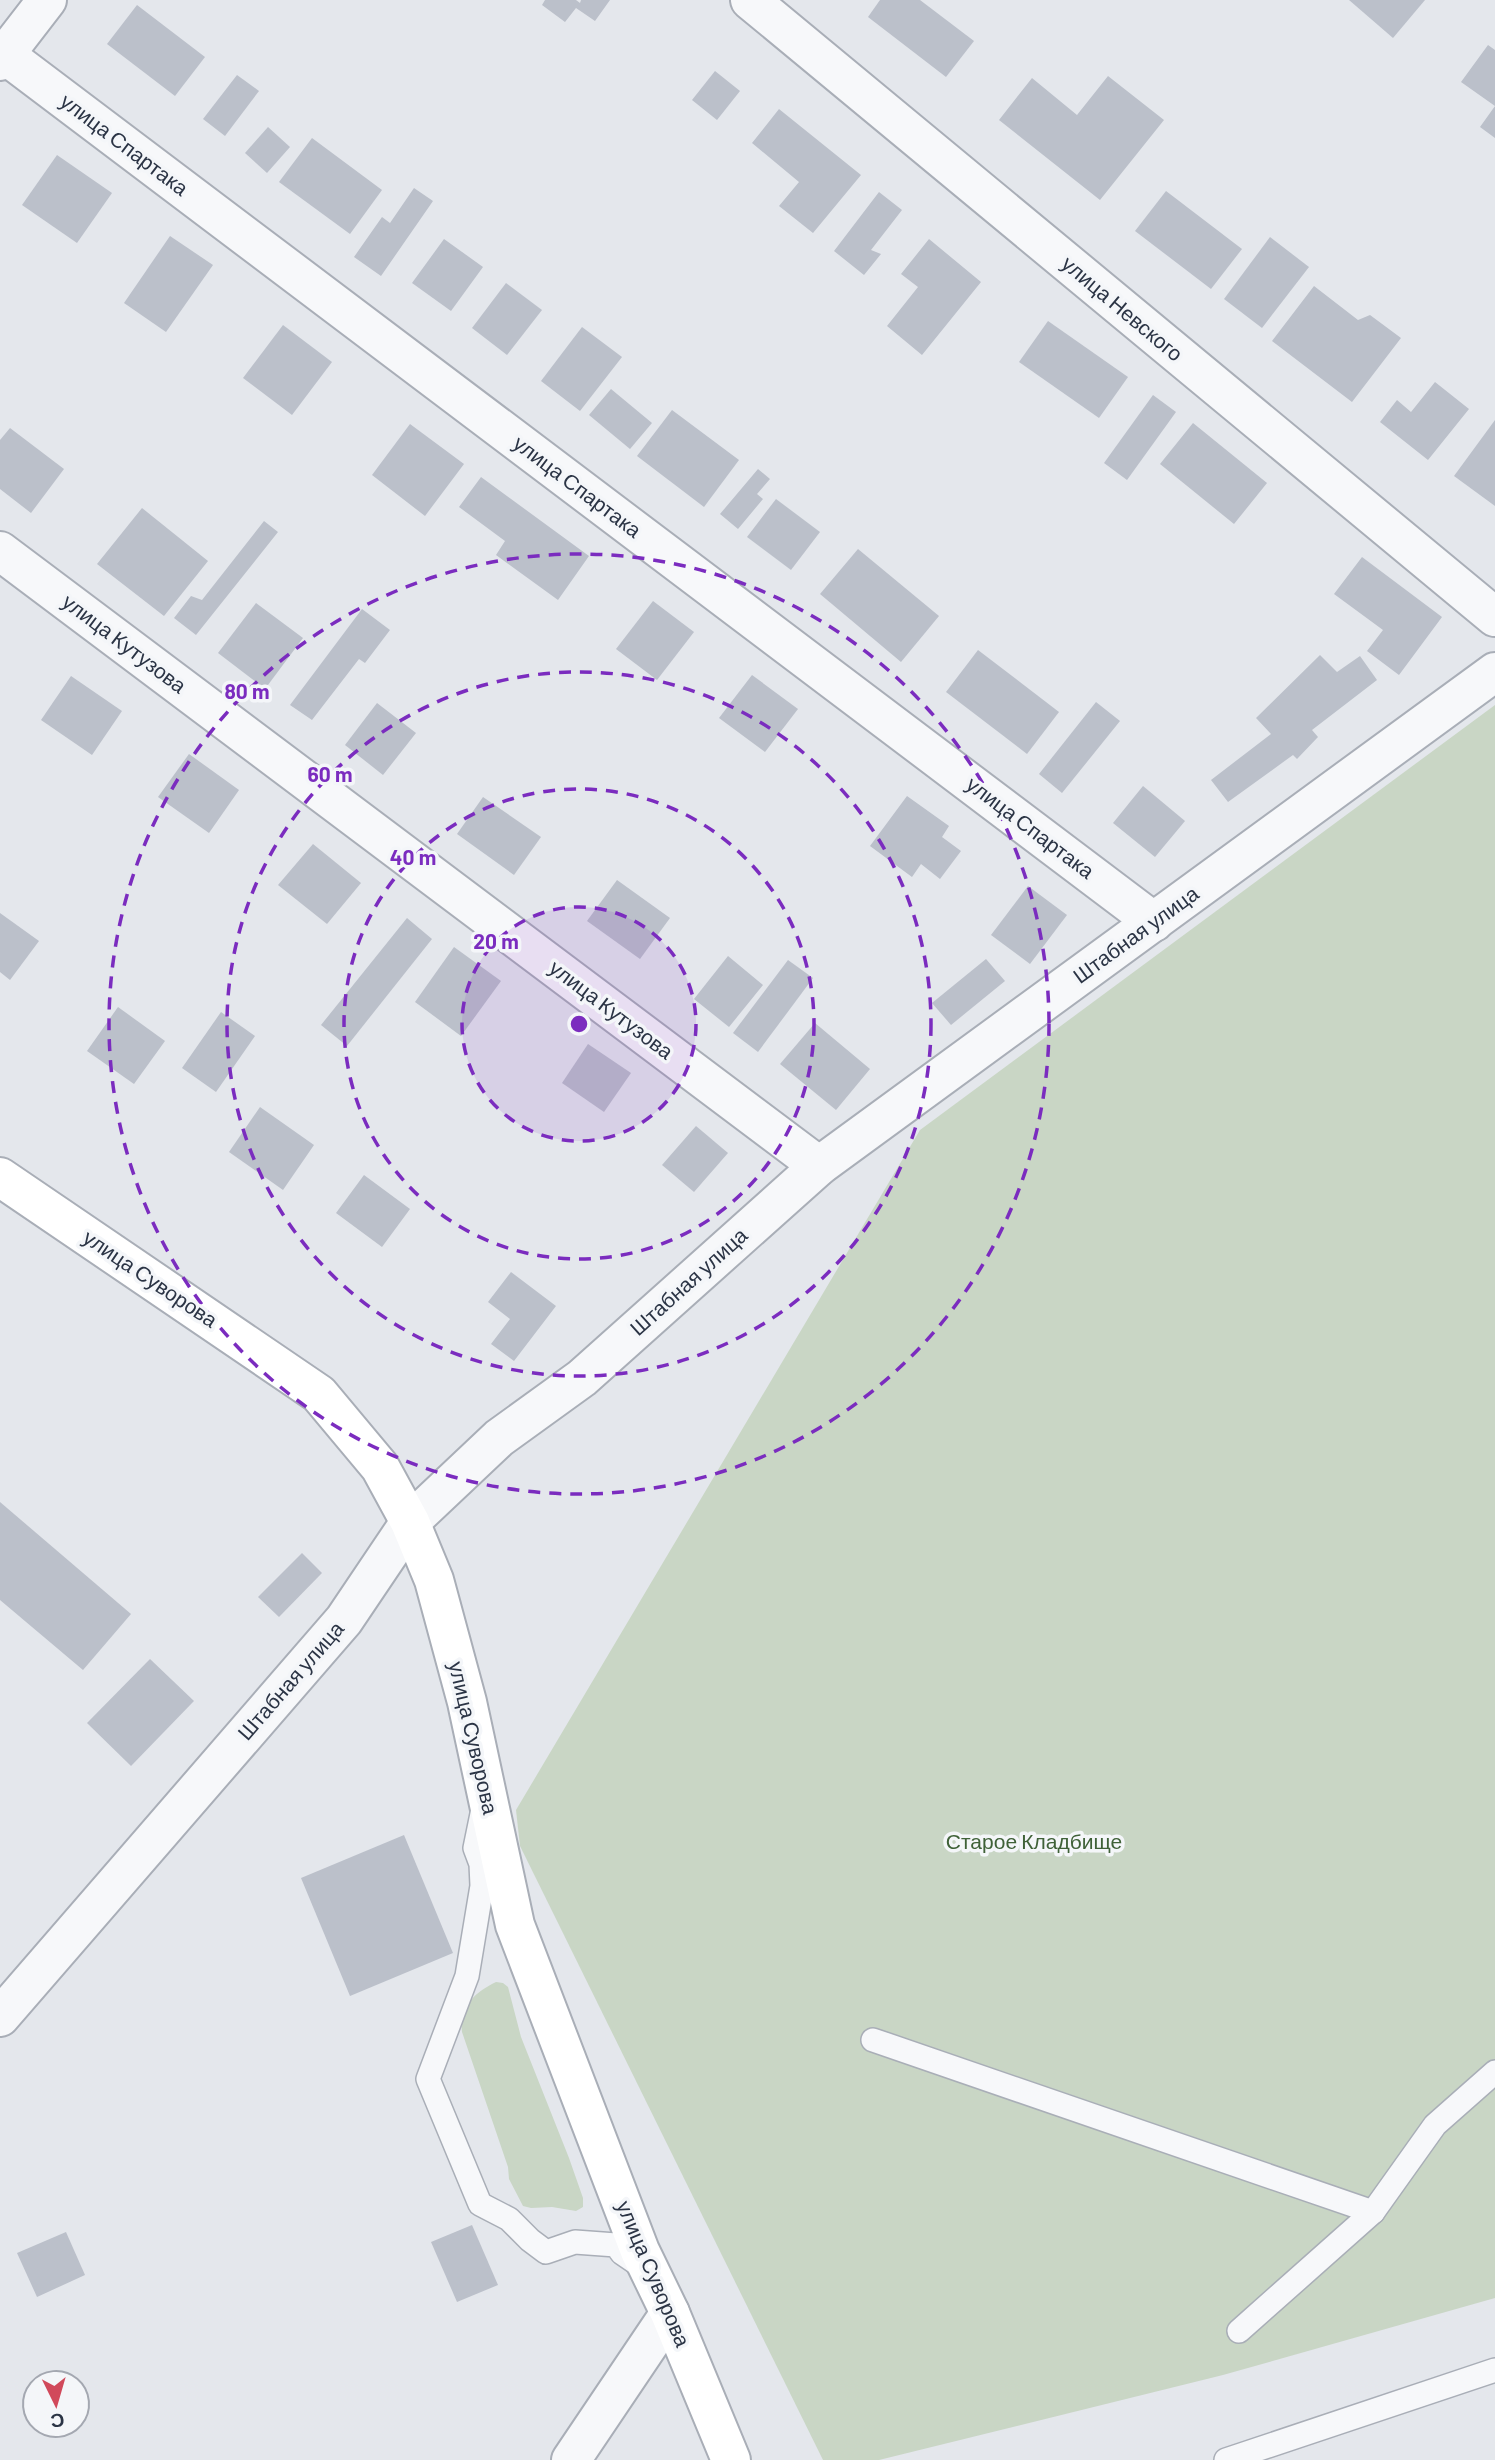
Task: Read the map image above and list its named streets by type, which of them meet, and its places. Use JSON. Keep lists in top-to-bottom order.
{
  "streets": {
    "street": [
      "улица Спартака",
      "улица Невского",
      "улица Кутузова",
      "Штабная улица",
      "улица Суворова"
    ]
  },
  "crossings": [
    ["улица Спартака", "Штабная улица"],
    ["улица Кутузова", "Штабная улица"],
    ["Штабная улица", "улица Суворова"]
  ],
  "parks": ["Старое Кладбище"],
  "north": "bottom",
  "rings": [
    "80 m",
    "60 m",
    "40 m",
    "20 m"
  ]
}
